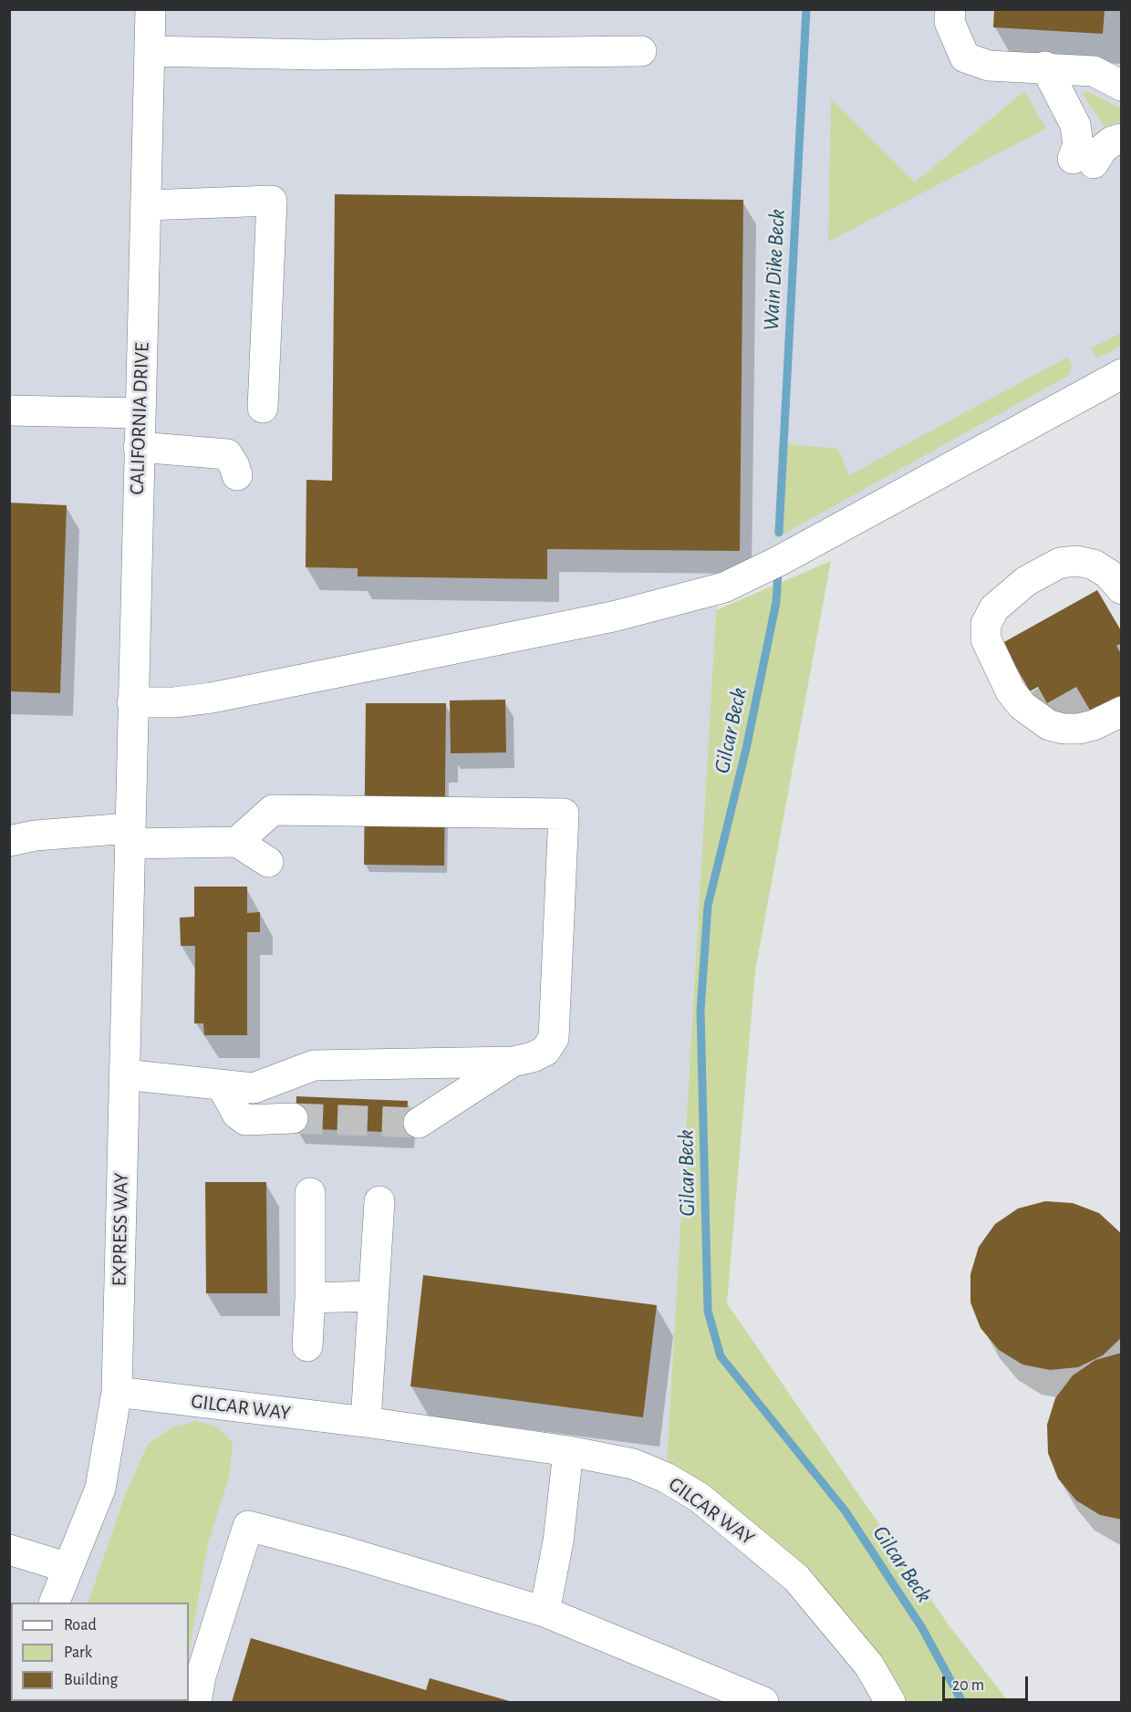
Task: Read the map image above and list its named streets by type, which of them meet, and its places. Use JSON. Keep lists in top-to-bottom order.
{
  "streets": {
    "street": ["CALIFORNIA DRIVE", "EXPRESS WAY", "GILCAR WAY"]
  },
  "crossings": [
    ["CALIFORNIA DRIVE", "EXPRESS WAY"],
    ["EXPRESS WAY", "GILCAR WAY"]
  ],
  "water": ["Wain Dike Beck", "Gilcar Beck"],
  "legend": ["Road", "Park", "Building"],
  "scale_bar": "20 m"
}
